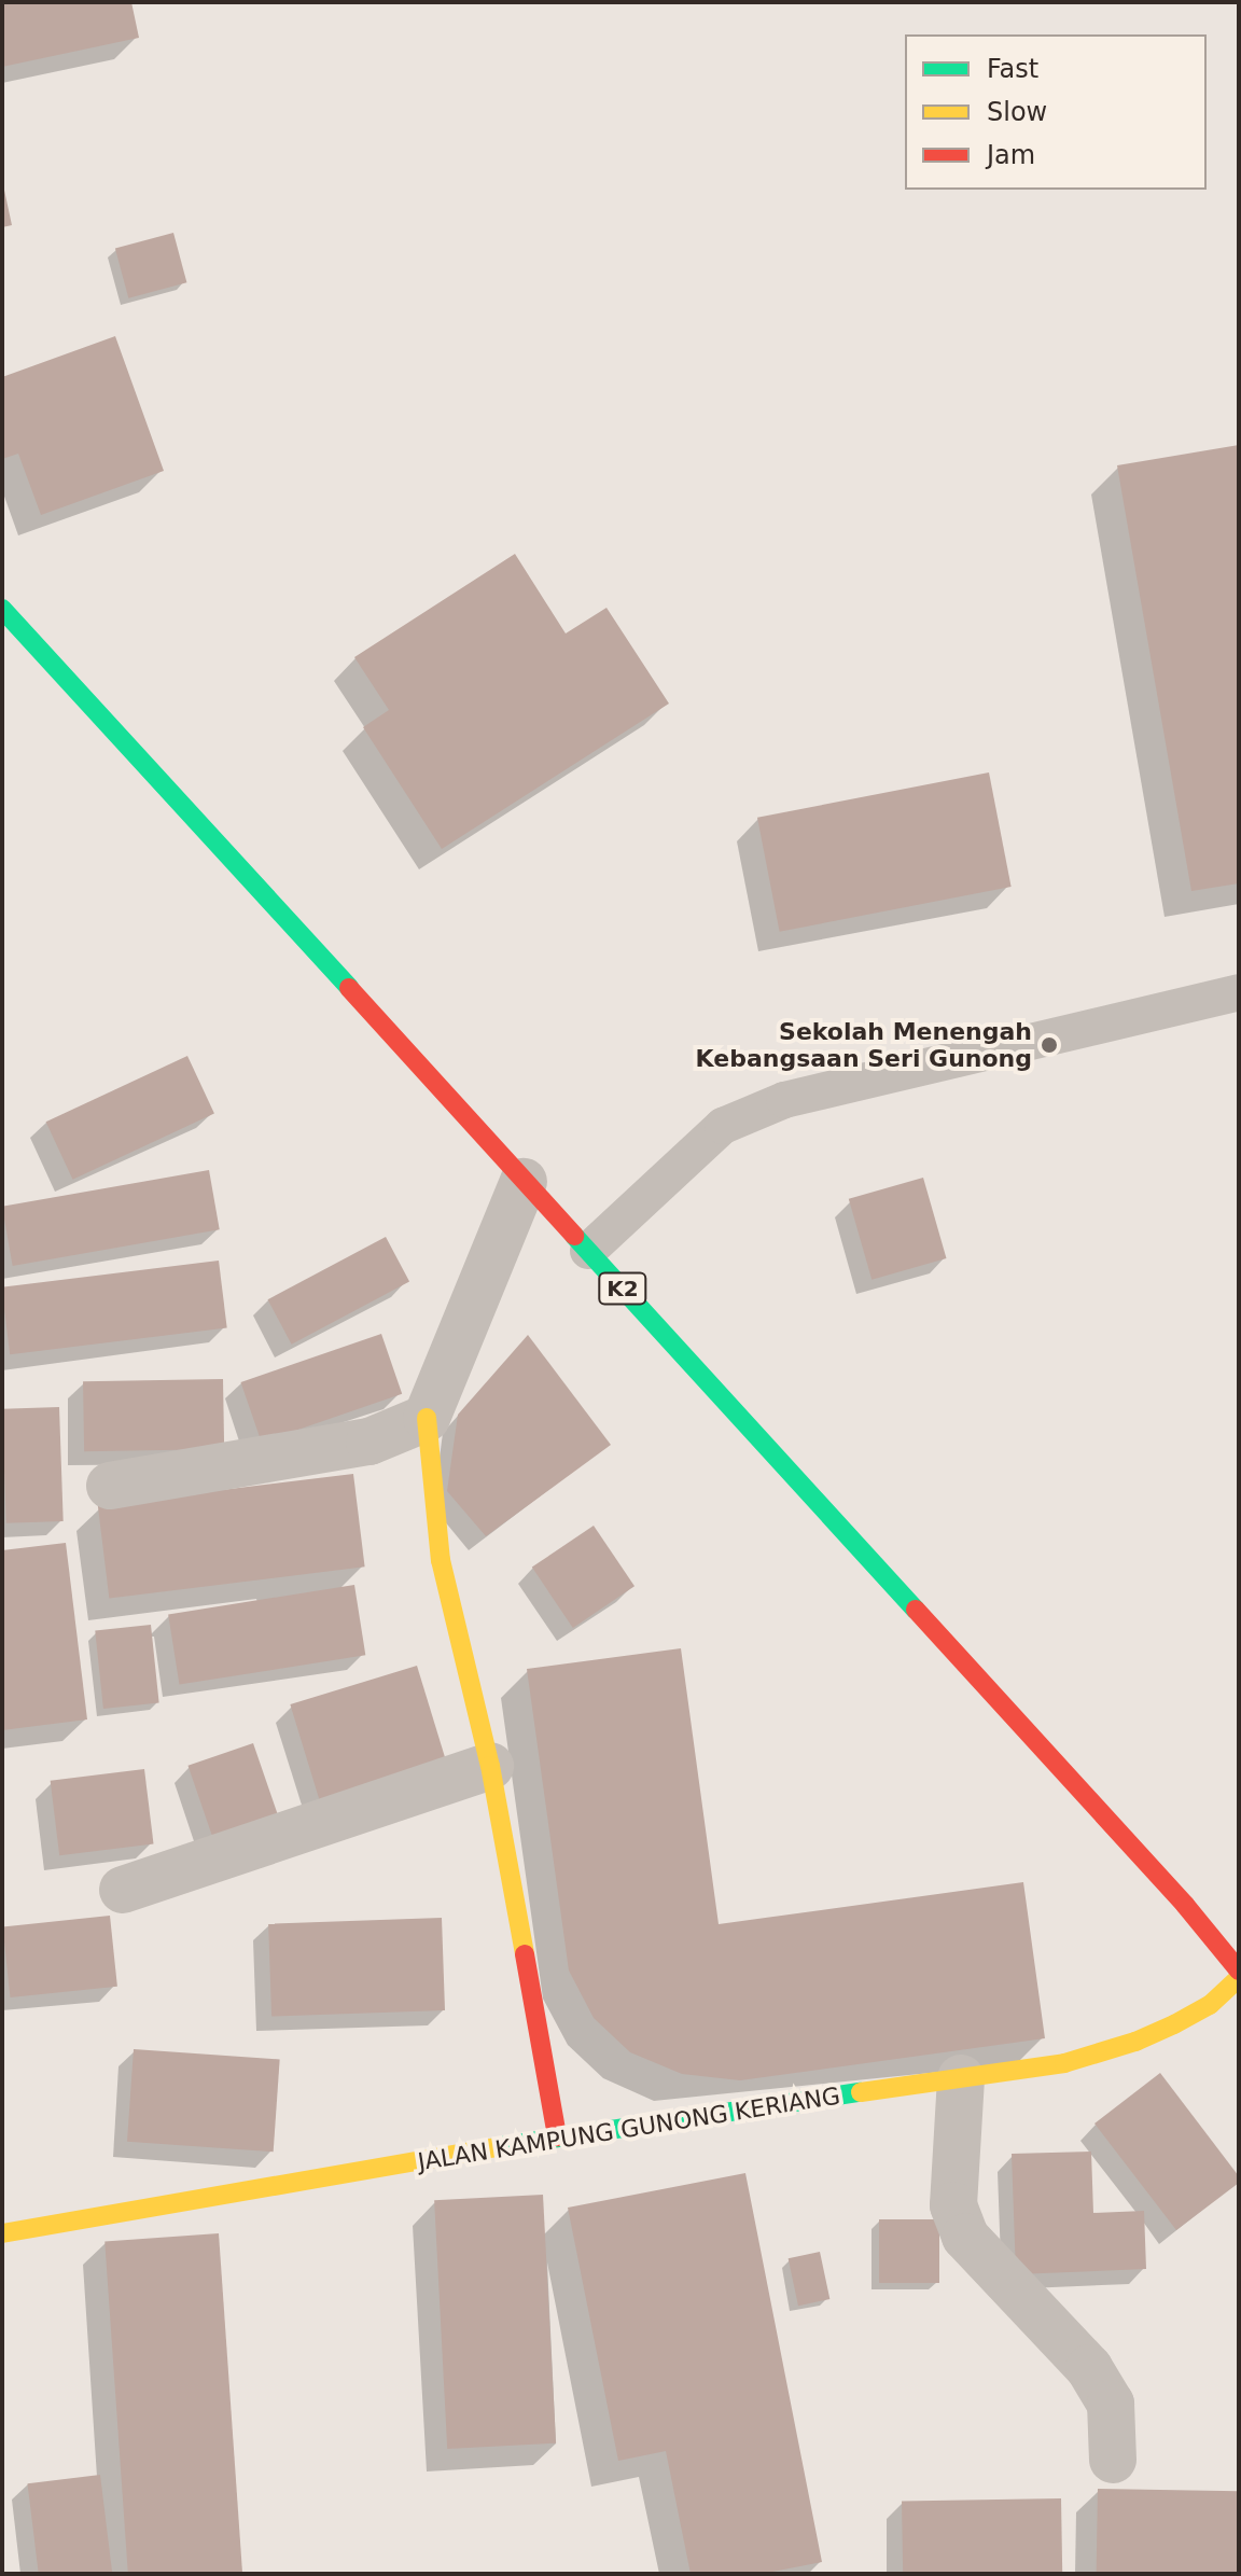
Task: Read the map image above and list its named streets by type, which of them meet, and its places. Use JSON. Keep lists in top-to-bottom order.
{
  "streets": {
    "street": ["K2", "JALAN KAMPUNG GUNONG KERIANG"]
  },
  "places": ["Sekolah Menengah Kebangsaan Seri Gunong"],
  "legend": ["Fast", "Slow", "Jam"]
}
